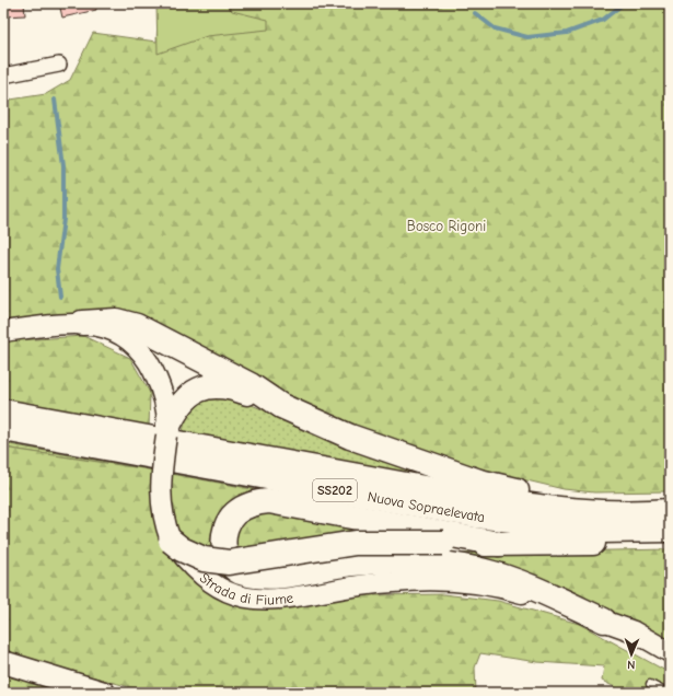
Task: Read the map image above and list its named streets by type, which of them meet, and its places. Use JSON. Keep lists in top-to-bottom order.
{
  "streets": {
    "highway": ["SS202", "Nuova Sopraelevata"],
    "main road": ["Strada di Fiume"]
  },
  "parks": ["Bosco Rigoni"],
  "north": "bottom"
}
